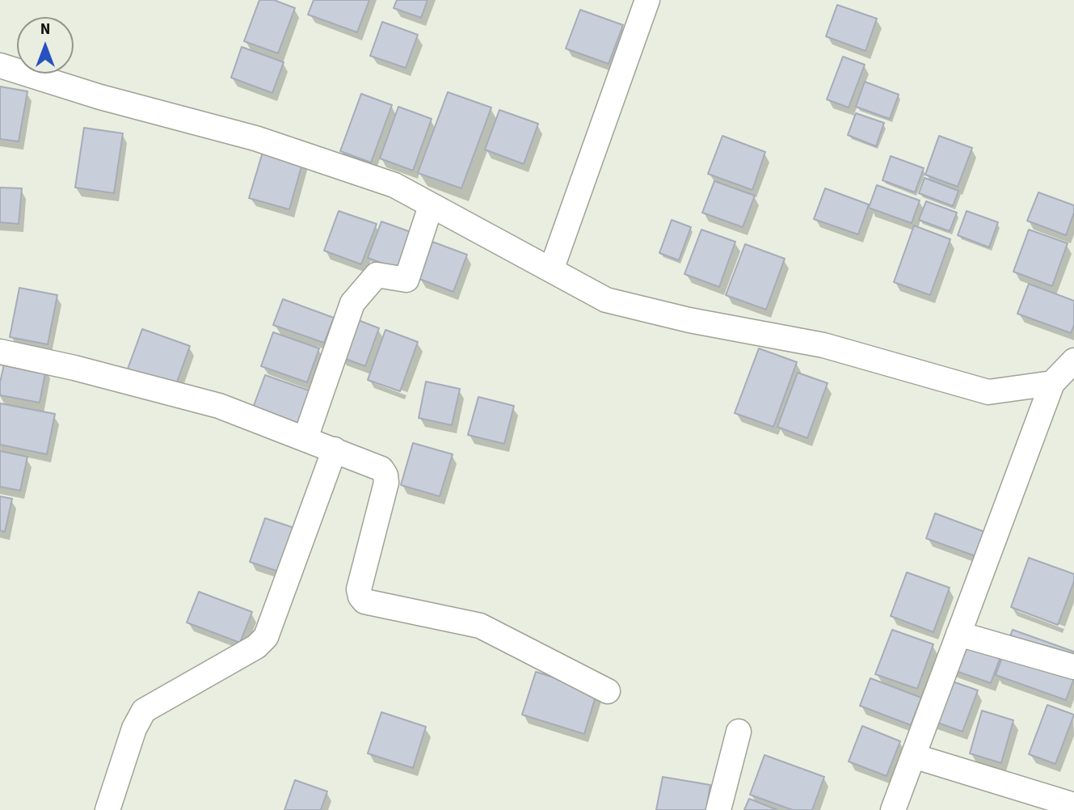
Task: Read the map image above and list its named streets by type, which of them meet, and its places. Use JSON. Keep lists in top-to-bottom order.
{
  "north": "top"
}
